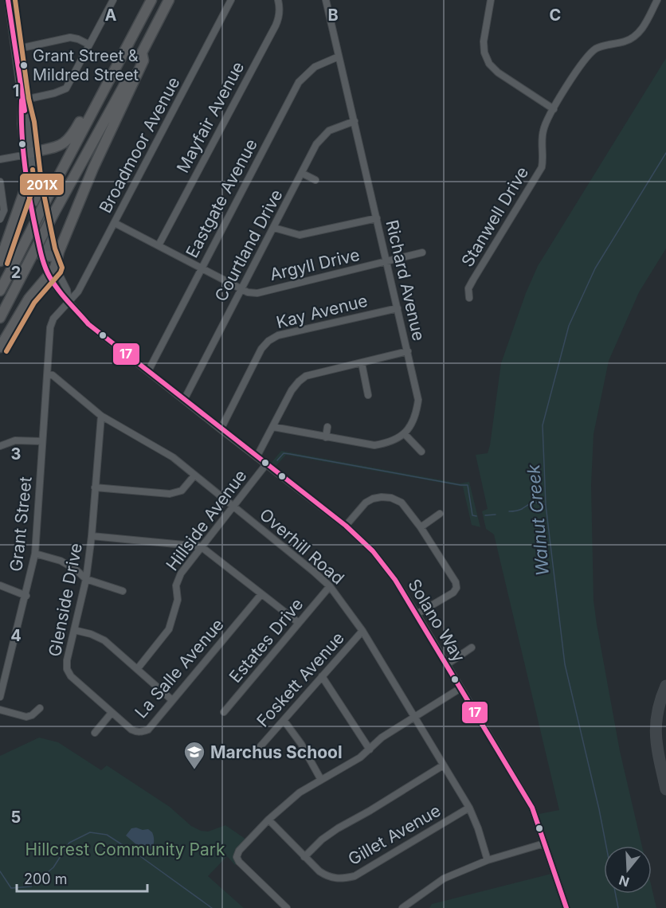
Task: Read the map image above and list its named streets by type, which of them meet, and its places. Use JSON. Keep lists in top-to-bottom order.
{
  "streets": {
    "street": [
      "Mayfair Avenue",
      "Broadmoor Avenue",
      "Eastgate Avenue",
      "Stanwell Drive",
      "Courtland Drive",
      "Argyll Drive",
      "Richard Avenue",
      "Kay Avenue",
      "Hillside Avenue",
      "Grant Street",
      "Overhill Road",
      "Glenside Drive",
      "Solano Way",
      "Estates Drive",
      "La Salle Avenue",
      "Foskett Avenue",
      "Gillet Avenue"
    ]
  },
  "crossings": [
    ["Mayfair Avenue", "Argyll Drive"],
    ["Broadmoor Avenue", "Argyll Drive"],
    ["Broadmoor Avenue", "Grant Street"],
    ["Broadmoor Avenue", "Solano Way"],
    ["Eastgate Avenue", "Argyll Drive"],
    ["Eastgate Avenue", "Richard Avenue"],
    ["Eastgate Avenue", "Solano Way"],
    ["Courtland Drive", "Argyll Drive"],
    ["Courtland Drive", "Richard Avenue"],
    ["Courtland Drive", "Solano Way"],
    ["Argyll Drive", "Richard Avenue"],
    ["Richard Avenue", "Kay Avenue"],
    ["Kay Avenue", "Solano Way"],
    ["Hillside Avenue", "Overhill Road"],
    ["Hillside Avenue", "Solano Way"],
    ["Grant Street", "Overhill Road"],
    ["Grant Street", "Solano Way"],
    ["Overhill Road", "Glenside Drive"],
    ["Overhill Road", "Estates Drive"],
    ["Overhill Road", "Foskett Avenue"],
    ["Overhill Road", "Gillet Avenue"],
    ["Glenside Drive", "La Salle Avenue"]
  ],
  "water": ["Walnut Creek"],
  "parks": ["Hillcrest Community Park"],
  "places": {
    "other": ["Grant Street & Mildred Street"],
    "school or university": ["Marchus School"]
  },
  "lines": ["transit line 17", "transit line 201X"],
  "scale_bar": "200 m",
  "north": "bottom",
  "grid": {
    "columns": ["A", "B", "C"],
    "rows": [
      "1",
      "2",
      "3",
      "4",
      "5"
    ]
  }
}
